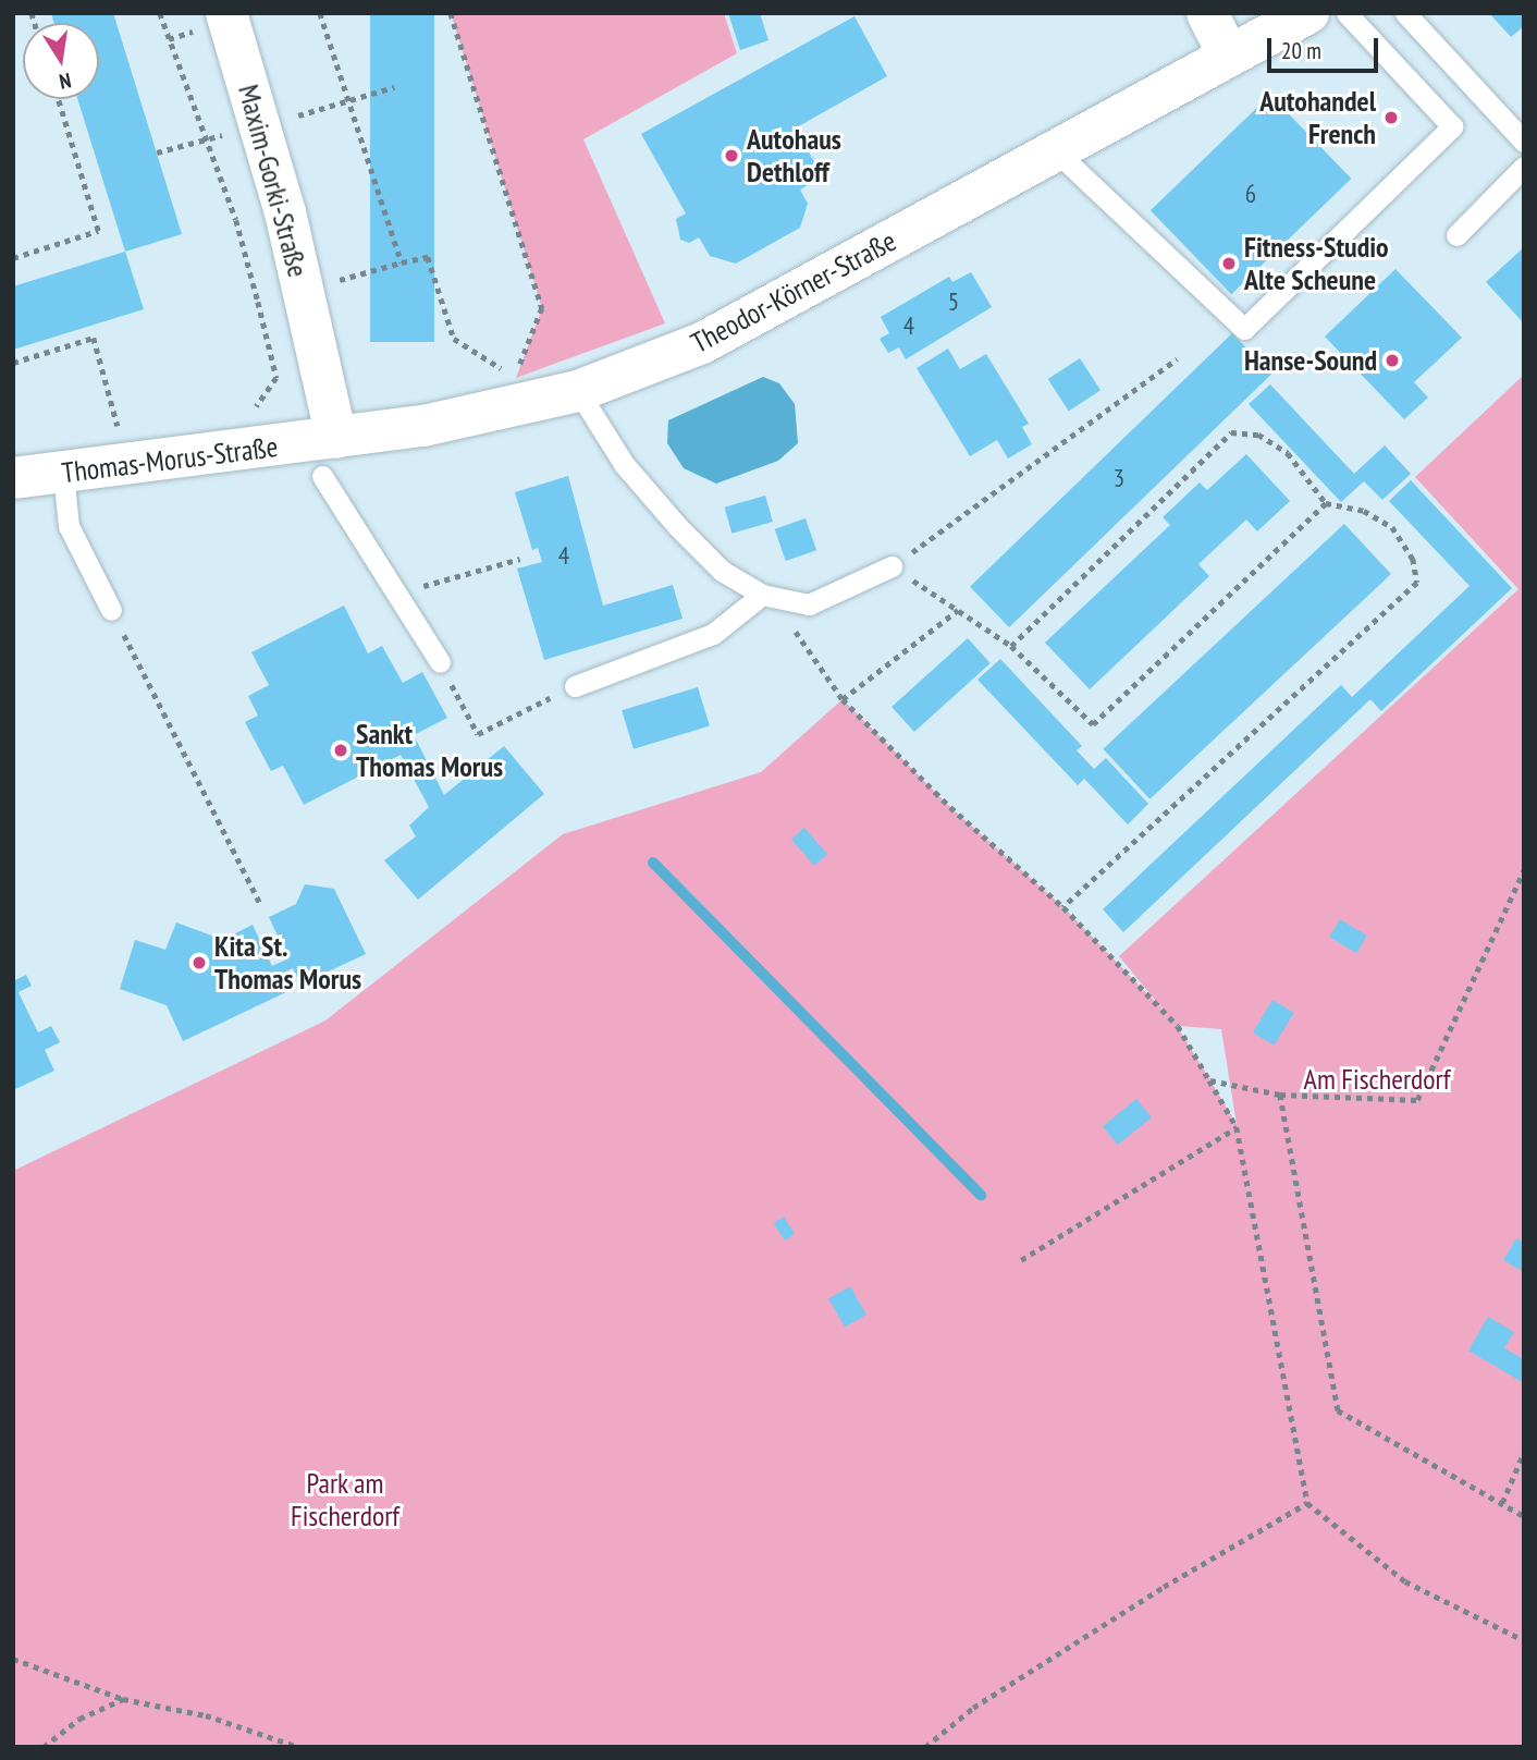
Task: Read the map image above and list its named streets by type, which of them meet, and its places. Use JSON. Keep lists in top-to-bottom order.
{
  "streets": {
    "street": ["Maxim-Gorki-Straße", "Theodor-Körner-Straße", "Thomas-Morus-Straße"]
  },
  "crossings": [
    ["Maxim-Gorki-Straße", "Theodor-Körner-Straße"],
    ["Maxim-Gorki-Straße", "Thomas-Morus-Straße"],
    ["Theodor-Körner-Straße", "Thomas-Morus-Straße"]
  ],
  "parks": ["Am Fischerdorf", "Park am Fischerdorf"],
  "places": [
    "Autohandel French",
    "Autohaus Dethloff",
    "Fitness-Studio Alte Scheune",
    "Hanse-Sound",
    "Sankt Thomas Morus",
    "Kita St. Thomas Morus"
  ],
  "house_numbers": [
    "6",
    "5",
    "4",
    "3",
    "4"
  ],
  "scale_bar": "20 m",
  "north": "bottom"
}
